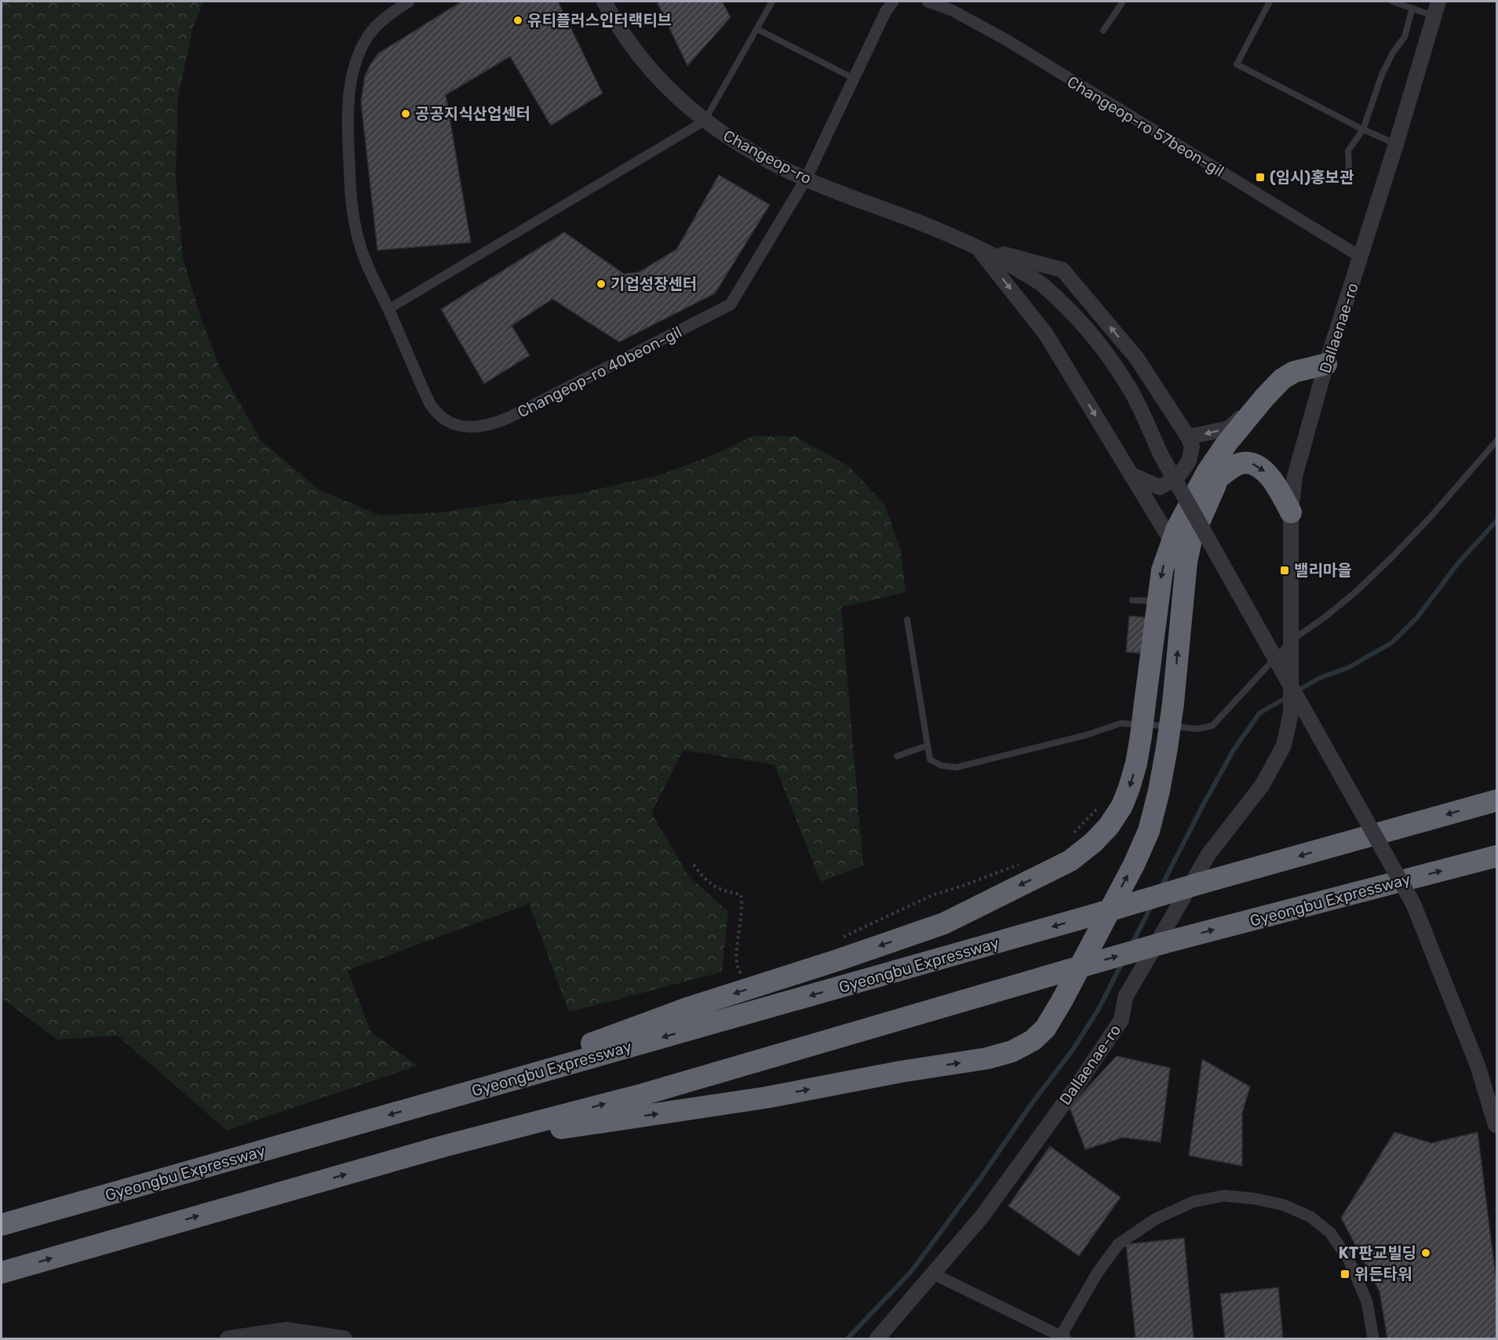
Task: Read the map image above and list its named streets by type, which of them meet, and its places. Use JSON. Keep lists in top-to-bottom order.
{
  "streets": {
    "highway": ["Gyeongbu Expressway"],
    "street": [
      "Changeop-ro 57beon-gil",
      "Changeop-ro",
      "Dallaenae-ro",
      "Changeop-ro 40beon-gil"
    ]
  },
  "crossings": [
    ["Changeop-ro 57beon-gil", "Dallaenae-ro"],
    ["Changeop-ro", "Changeop-ro 40beon-gil"]
  ],
  "places": {
    "other": [
      "유티플러스인터랙티브",
      "공공지식산업센터",
      "기업성장센터",
      "KT판교빌딩"
    ],
    "transit": ["(임시)홍보관", "밸리마을", "위든타워"]
  }
}
